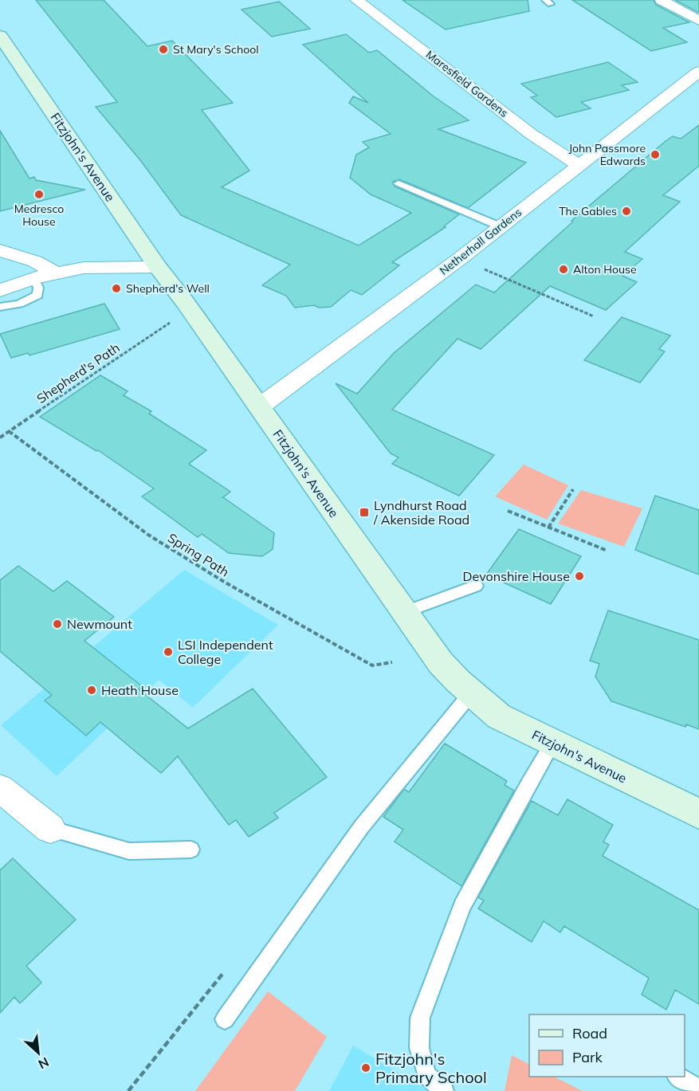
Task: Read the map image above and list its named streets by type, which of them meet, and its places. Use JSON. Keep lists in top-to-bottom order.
{
  "streets": {
    "main road": ["Fitzjohn's Avenue"],
    "street": ["Maresfield Gardens", "Netherhall Gardens"],
    "path": ["Shepherd's Path", "Spring Path"]
  },
  "crossings": [
    ["Maresfield Gardens", "Netherhall Gardens"],
    ["Fitzjohn's Avenue", "Netherhall Gardens"],
    ["Shepherd's Path", "Spring Path"]
  ],
  "places": {
    "other": [
      "St Mary's School",
      "John Passmore Edwards",
      "Medresco House",
      "The Gables",
      "Alton House",
      "Shepherd's Well",
      "Devonshire House",
      "Newmount",
      "LSI Independent College",
      "Heath House",
      "Fitzjohn's Primary School"
    ],
    "transit": ["Lyndhurst Road / Akenside Road"]
  },
  "legend": ["Road", "Park"],
  "north": "bottom right"
}
